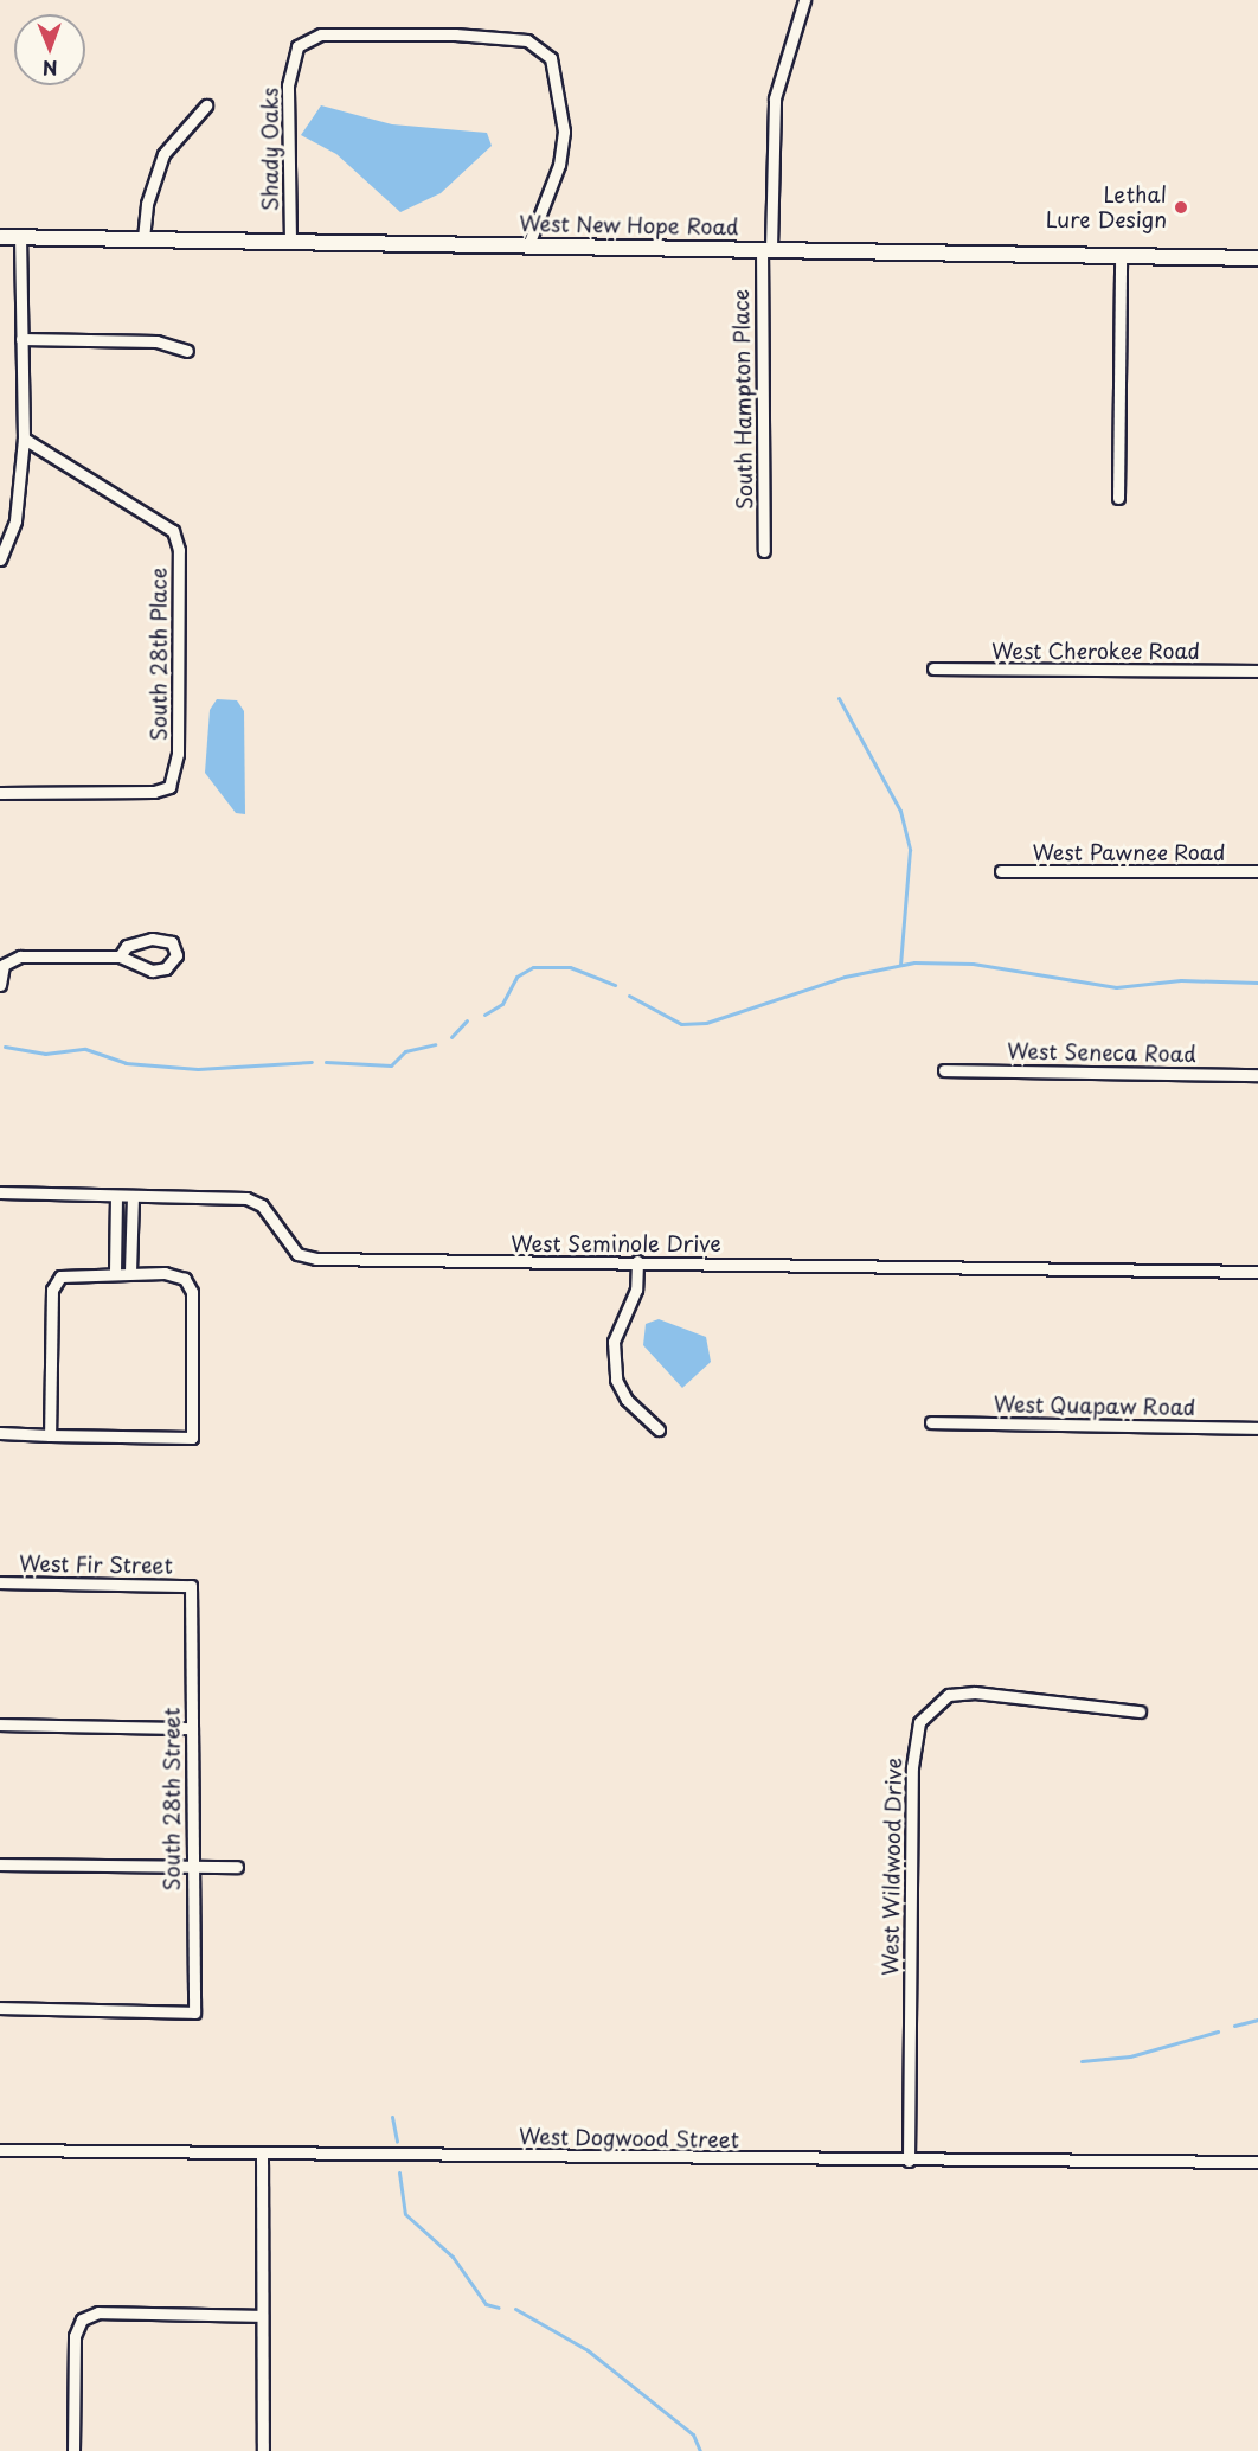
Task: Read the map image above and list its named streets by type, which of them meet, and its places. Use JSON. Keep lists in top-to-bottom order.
{
  "streets": {
    "main road": ["West New Hope Road"],
    "street": [
      "Shady Oaks",
      "South Hampton Place",
      "West Cherokee Road",
      "South 28th Place",
      "West Pawnee Road",
      "West Seneca Road",
      "West Seminole Drive",
      "West Quapaw Road",
      "West Fir Street",
      "South 28th Street",
      "West Wildwood Drive",
      "West Dogwood Street"
    ]
  },
  "crossings": [
    ["Shady Oaks", "West New Hope Road"],
    ["West New Hope Road", "South Hampton Place"],
    ["West Fir Street", "South 28th Street"],
    ["West Wildwood Drive", "West Dogwood Street"]
  ],
  "places": ["Lethal Lure Design"],
  "north": "bottom"
}
